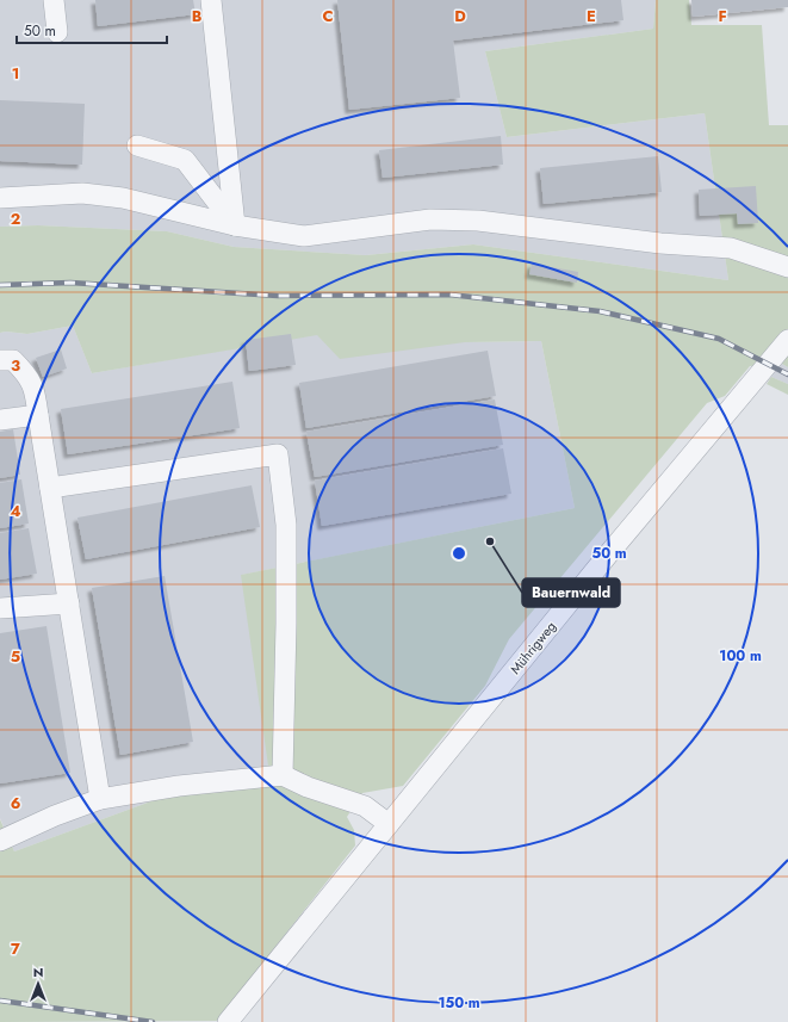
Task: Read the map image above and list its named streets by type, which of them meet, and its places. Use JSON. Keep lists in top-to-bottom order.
{
  "streets": {
    "street": ["Mührigweg"]
  },
  "places": ["Bauernwald"],
  "scale_bar": "50 m",
  "north": "top",
  "grid": {
    "columns": [
      "B",
      "C",
      "D",
      "E",
      "F"
    ],
    "rows": [
      "1",
      "2",
      "3",
      "4",
      "5",
      "6",
      "7"
    ]
  },
  "rings": ["50 m", "100 m", "150 m"]
}
